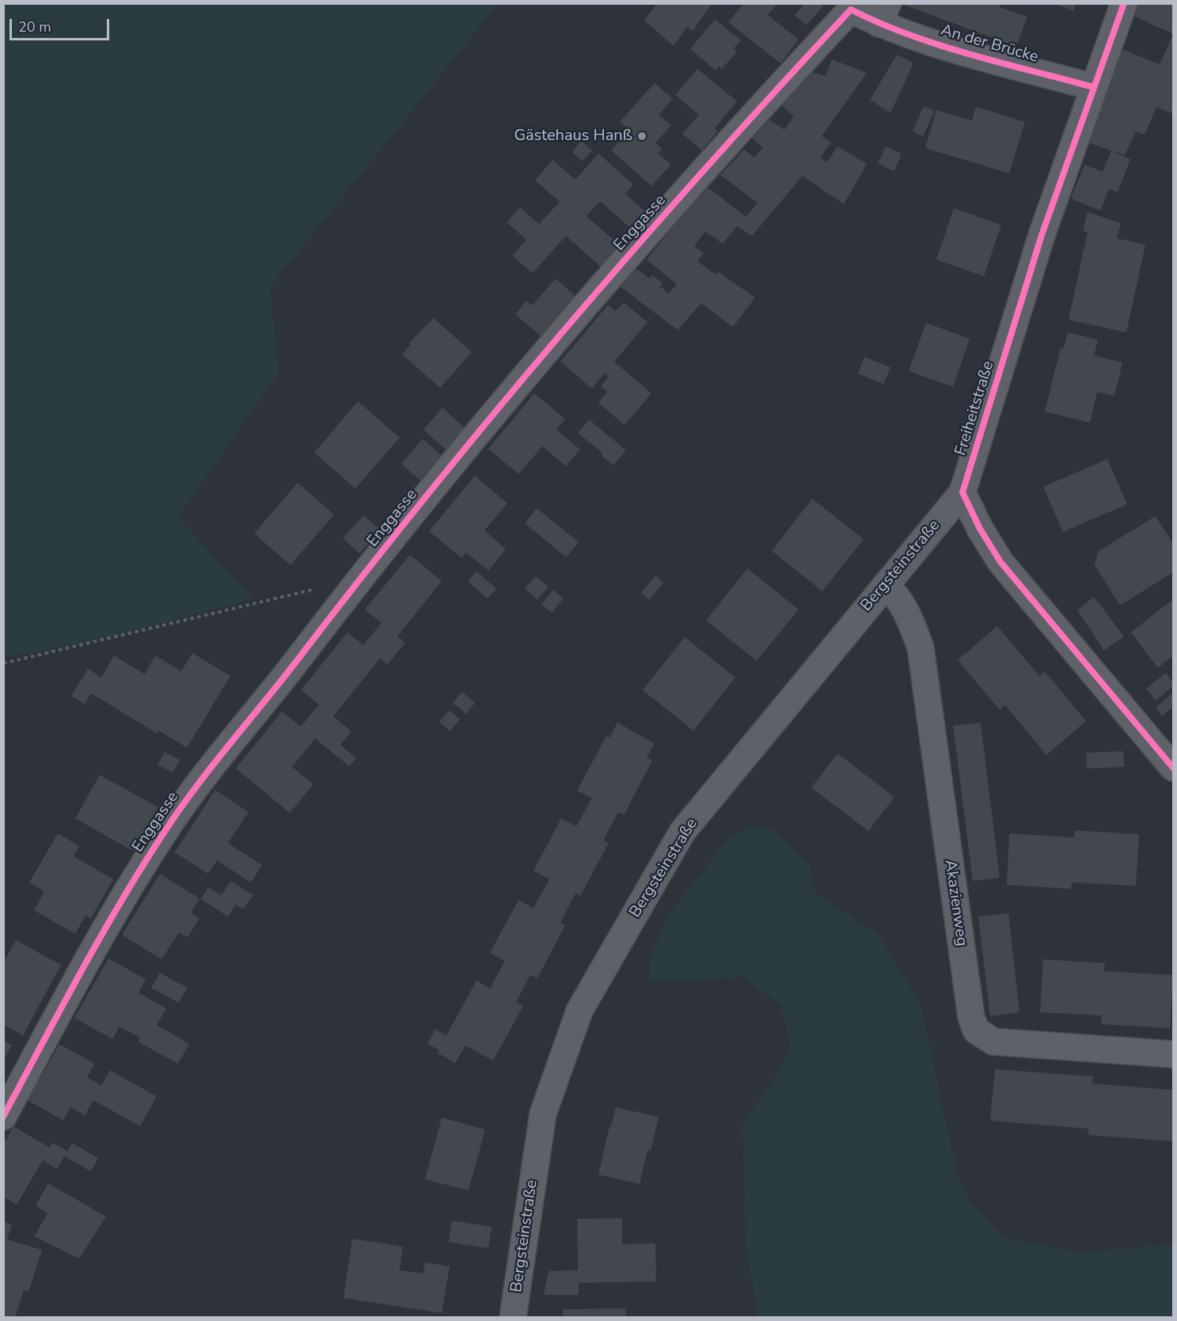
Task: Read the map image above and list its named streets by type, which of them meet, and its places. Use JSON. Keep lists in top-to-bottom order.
{
  "streets": {
    "street": [
      "An der Brücke",
      "Enggasse",
      "Freiheitstraße",
      "Bergsteinstraße",
      "Akazienweg"
    ]
  },
  "crossings": [
    ["An der Brücke", "Enggasse"],
    ["An der Brücke", "Freiheitstraße"],
    ["Freiheitstraße", "Bergsteinstraße"],
    ["Bergsteinstraße", "Akazienweg"]
  ],
  "places": ["Gästehaus Hanß"],
  "scale_bar": "20 m"
}
